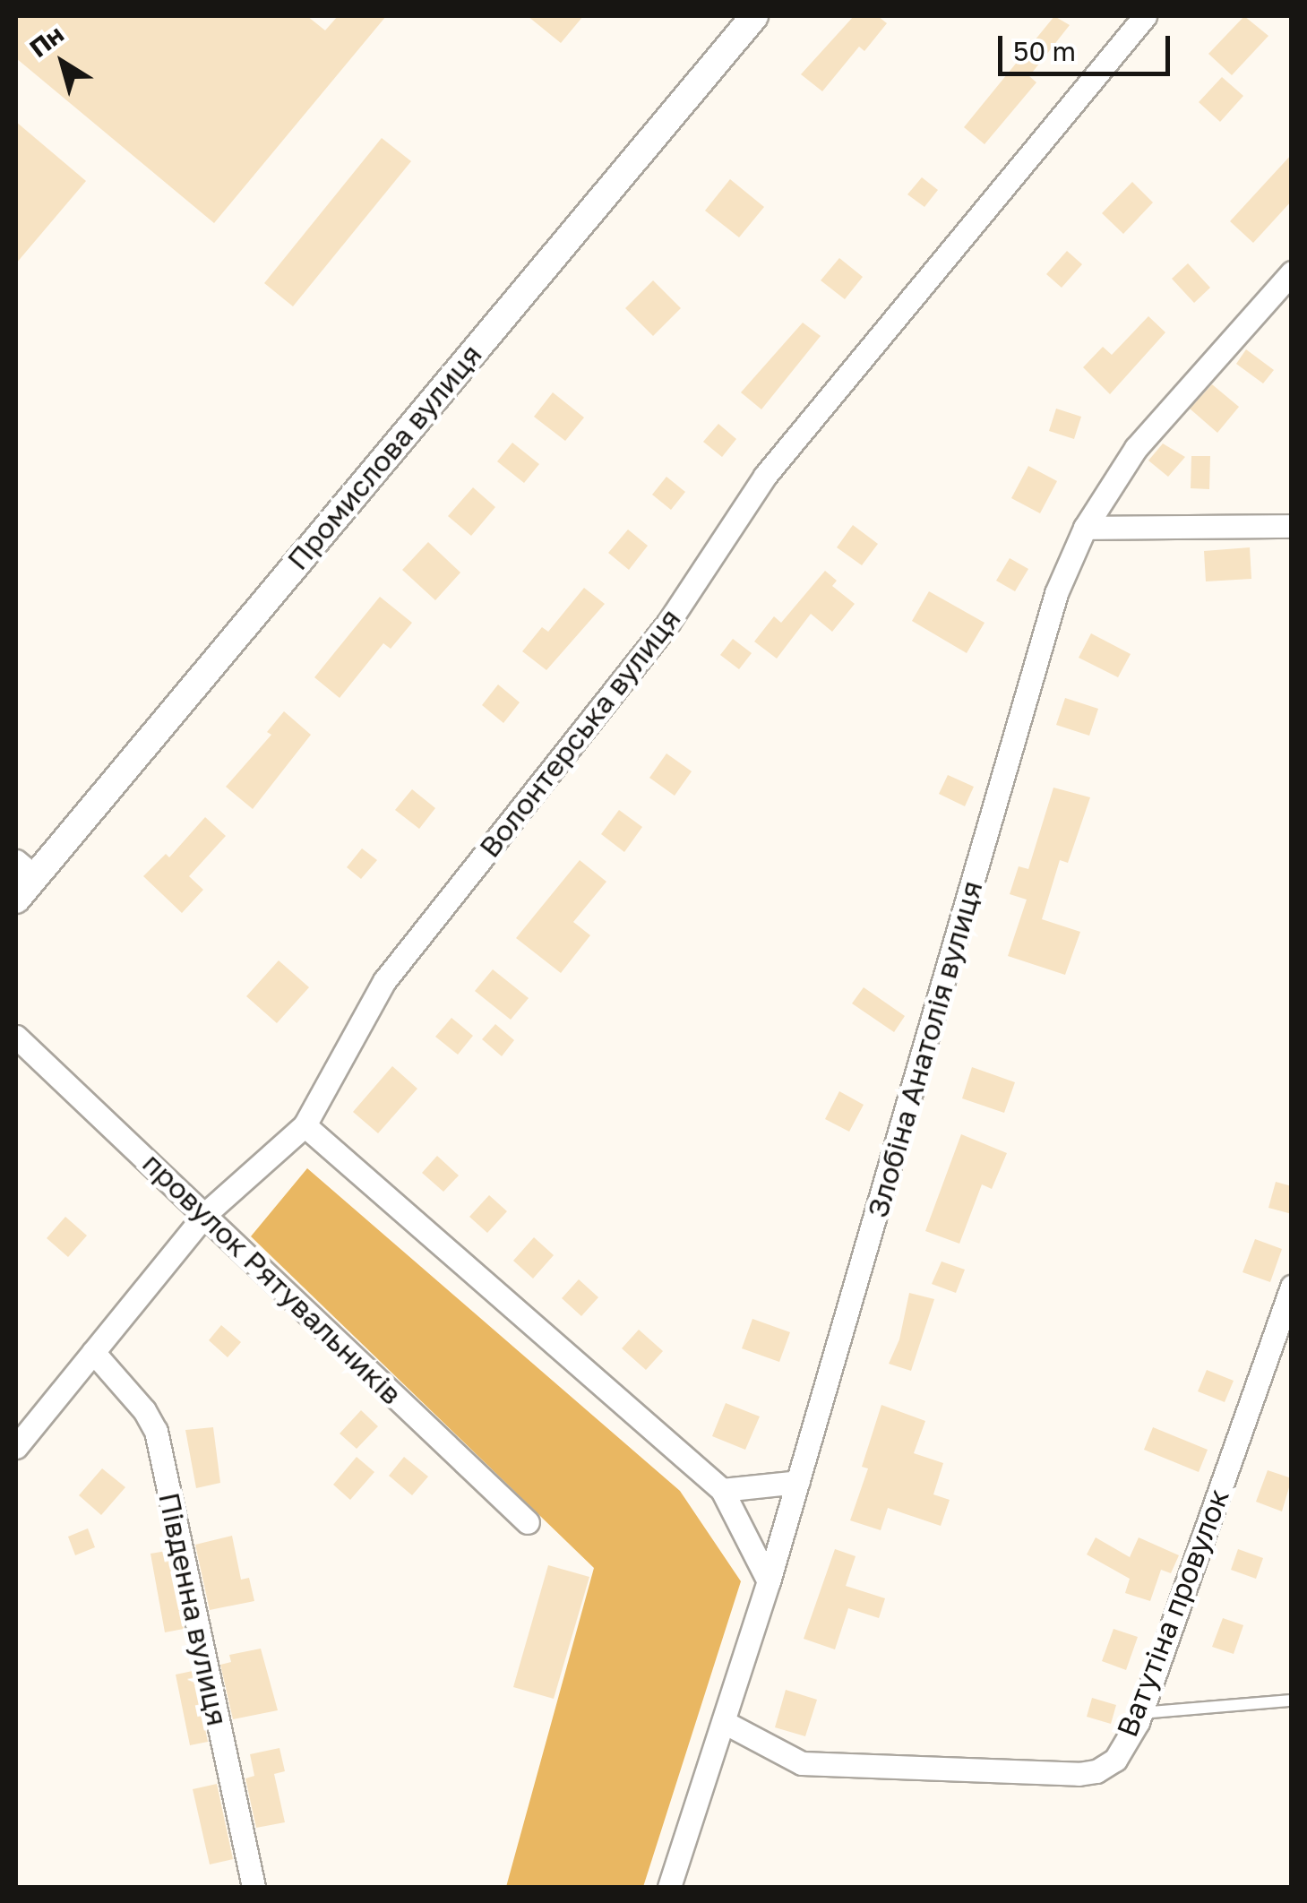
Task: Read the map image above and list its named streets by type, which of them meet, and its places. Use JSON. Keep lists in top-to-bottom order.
{
  "streets": {
    "street": [
      "Промислова вулиця",
      "Волонтерська вулиця",
      "Злобіна Анатолія вулиця",
      "провулок Рятувальників",
      "Південна вулиця",
      "Ватутіна провулок"
    ]
  },
  "crossings": [
    ["Волонтерська вулиця", "провулок Рятувальників"],
    ["Волонтерська вулиця", "Південна вулиця"],
    ["Злобіна Анатолія вулиця", "Ватутіна провулок"]
  ],
  "scale_bar": "50 m",
  "north": "top left"
}
